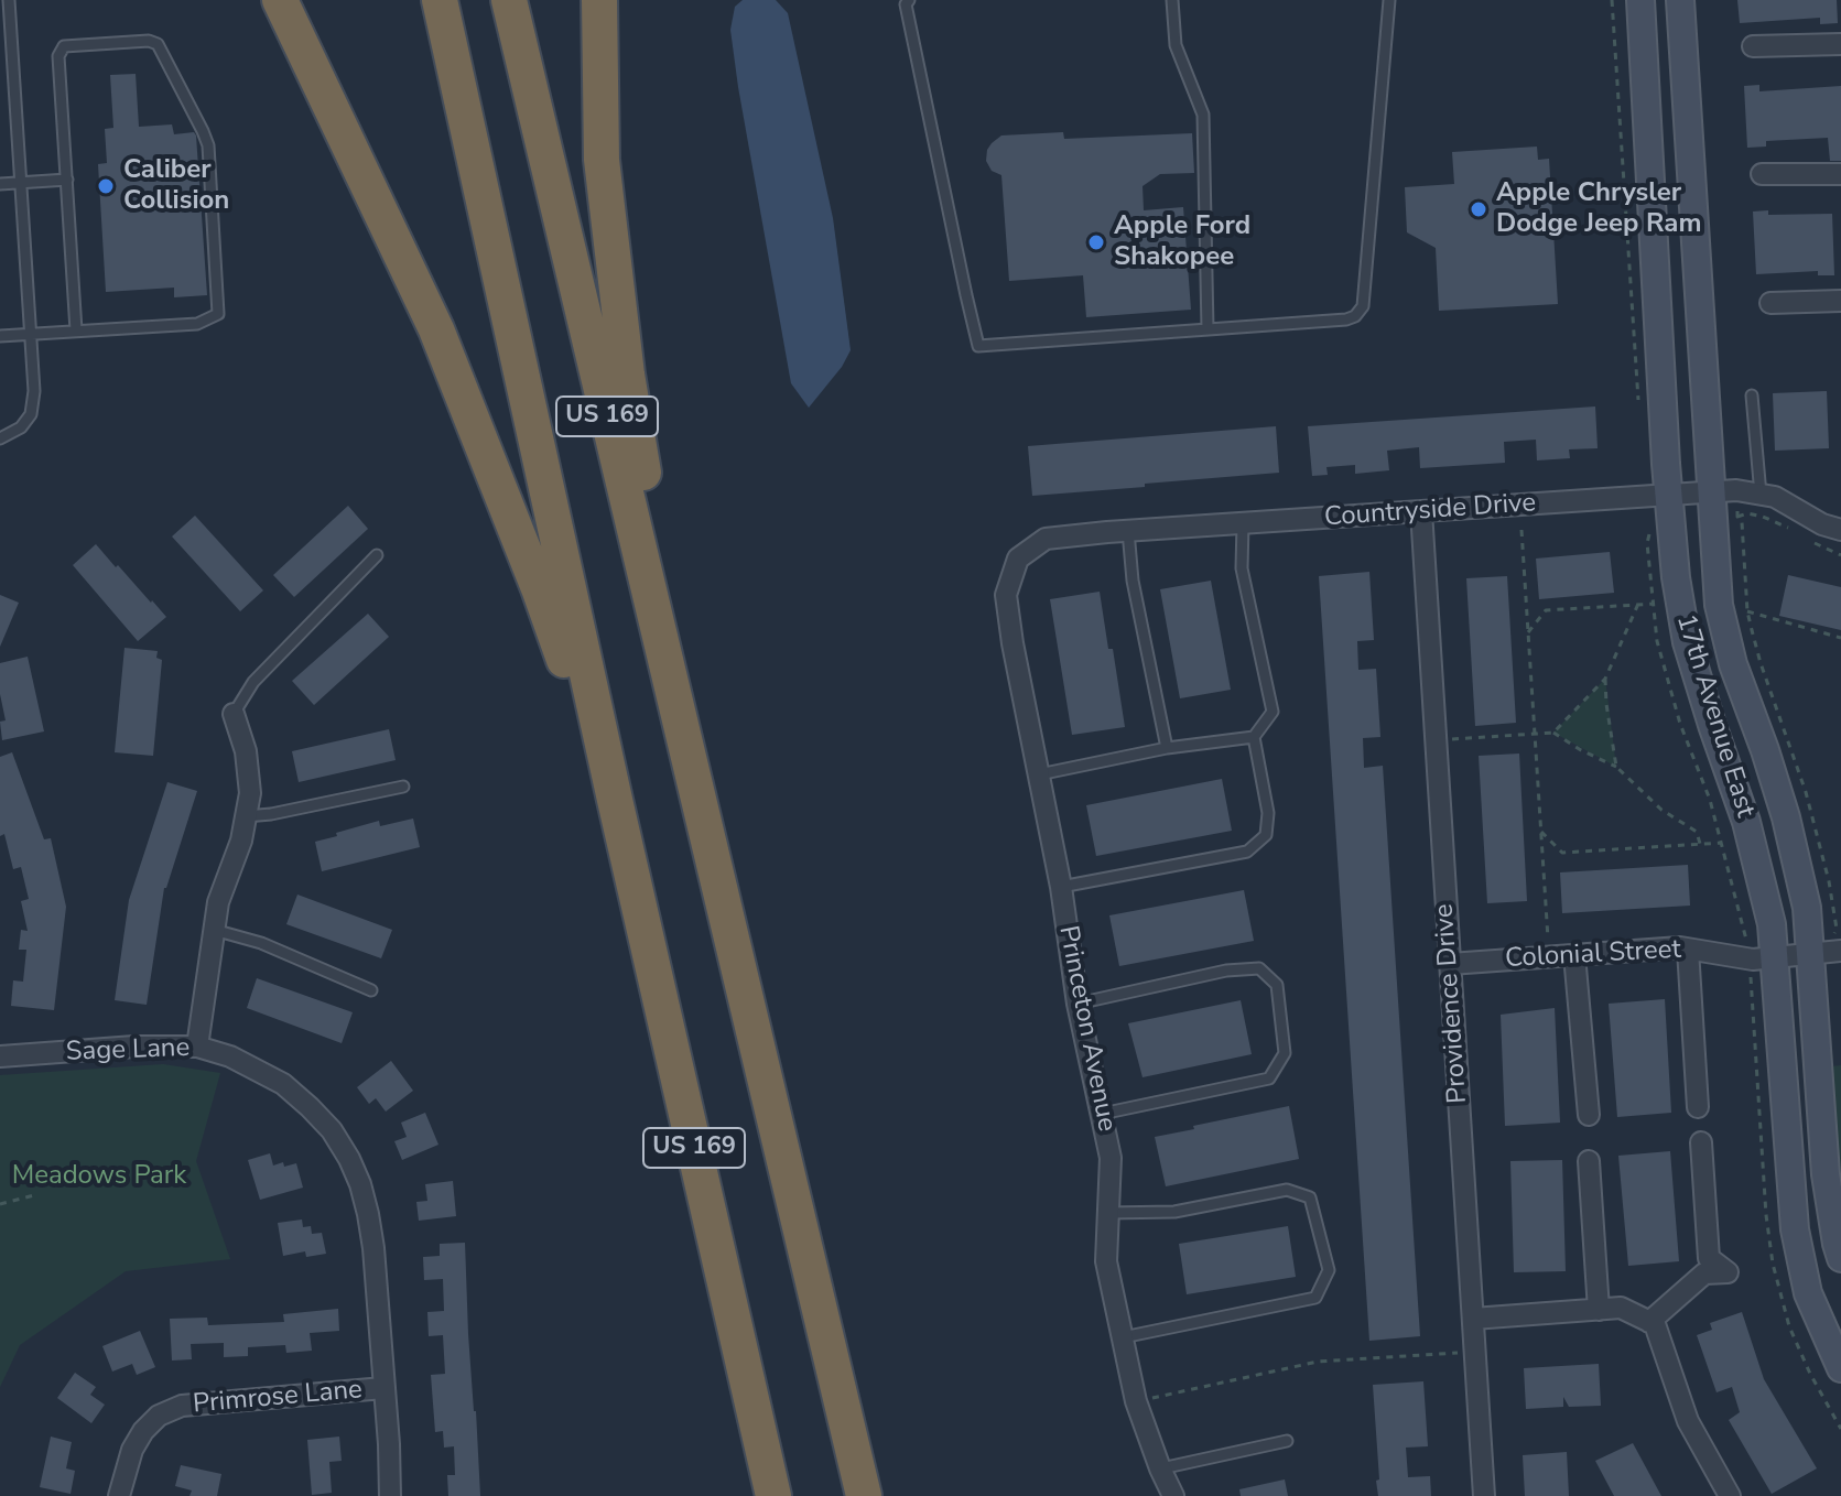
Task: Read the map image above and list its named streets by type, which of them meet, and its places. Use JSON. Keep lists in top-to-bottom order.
{
  "streets": {
    "highway": ["US 169"],
    "street": [
      "Countryside Drive",
      "17th Avenue East",
      "Colonial Street",
      "Providence Drive",
      "Princeton Avenue",
      "Sage Lane",
      "Primrose Lane"
    ]
  },
  "crossings": [
    ["Countryside Drive", "17th Avenue East"],
    ["Countryside Drive", "Providence Drive"],
    ["Countryside Drive", "Princeton Avenue"],
    ["17th Avenue East", "Colonial Street"],
    ["Colonial Street", "Providence Drive"],
    ["Sage Lane", "Primrose Lane"]
  ],
  "parks": ["Meadows Park"],
  "places": ["Caliber Collision", "Apple Chrysler Dodge Jeep Ram", "Apple Ford Shakopee"]
}
